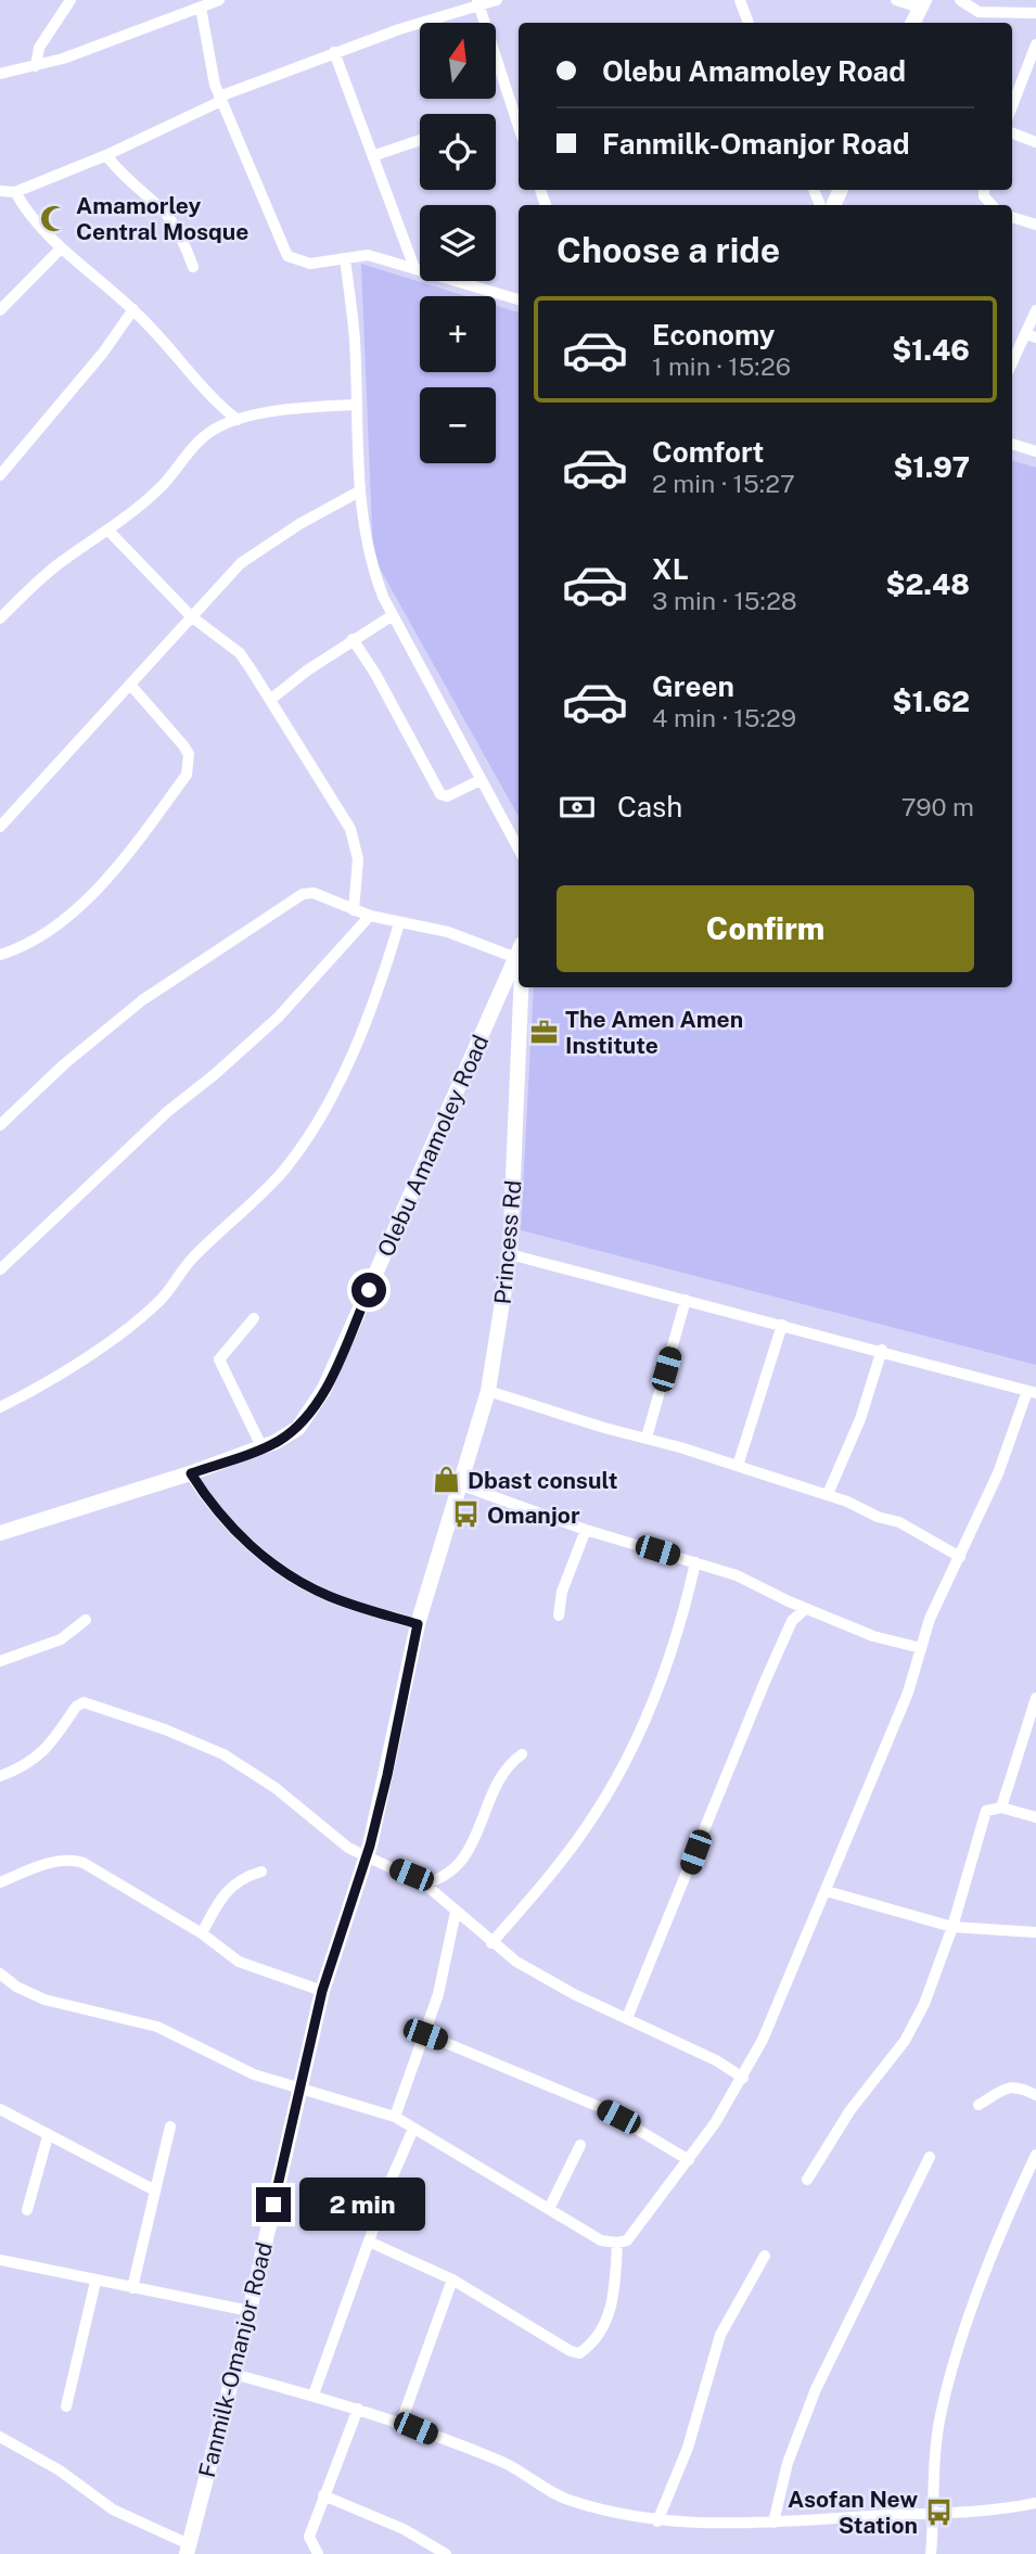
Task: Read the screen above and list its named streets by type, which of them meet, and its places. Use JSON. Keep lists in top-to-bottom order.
{
  "streets": {
    "street": ["Olebu Amamoley Road", "Princess Rd", "Fanmilk-Omanjor Road"]
  },
  "crossings": [
    ["Princess Rd", "Fanmilk-Omanjor Road"]
  ],
  "places": {
    "mosque": ["Amamorley Central Mosque"],
    "office": ["The Amen Amen Institute"],
    "shop": ["Dbast consult"],
    "bus stop": ["Omanjor", "Asofan New Station"]
  },
  "north": "top",
  "page": {
    "map_buttons": ["+", "−"],
    "banner": ["Olebu Amamoley Road", "Fanmilk-Omanjor Road"],
    "heading": "Choose a ride",
    "list": [
      {
        "name": "Economy",
        "note": "1 min · 15:26",
        "value": "$1.46"
      },
      {
        "name": "Comfort",
        "note": "2 min · 15:27",
        "value": "$1.97"
      },
      {
        "name": "XL",
        "note": "3 min · 15:28",
        "value": "$2.48"
      },
      {
        "name": "Green",
        "note": "4 min · 15:29",
        "value": "$1.62"
      }
    ],
    "pay": ["Cash", "790 m"],
    "buttons": "Confirm",
    "bubble": "2 min"
  }
}
